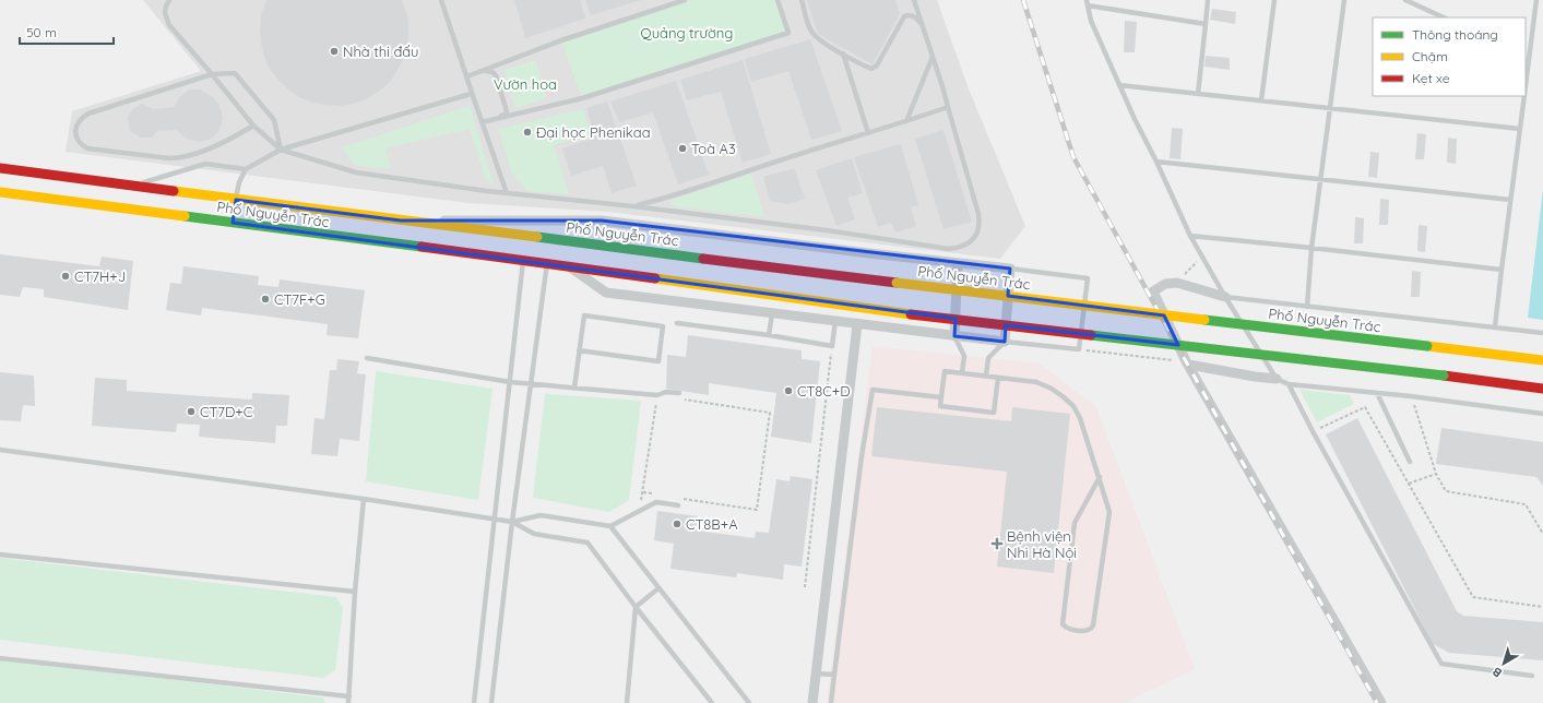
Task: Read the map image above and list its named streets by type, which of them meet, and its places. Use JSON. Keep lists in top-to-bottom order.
{
  "streets": {
    "main road": ["Phố Nguyễn Trác"]
  },
  "parks": ["Quảng trường", "Vườn hoa"],
  "places": {
    "other": [
      "Nhà thi đấu",
      "Đại học Phenikaa",
      "Toà A3",
      "CT7H+J",
      "CT7F+G",
      "CT8C+D",
      "CT7D+C",
      "CT8B+A"
    ],
    "health": ["Bệnh viện Nhi Hà Nội"]
  },
  "legend": ["Thông thoáng", "Chậm", "Kẹt xe"],
  "scale_bar": "50 m",
  "north": "bottom left"
}
